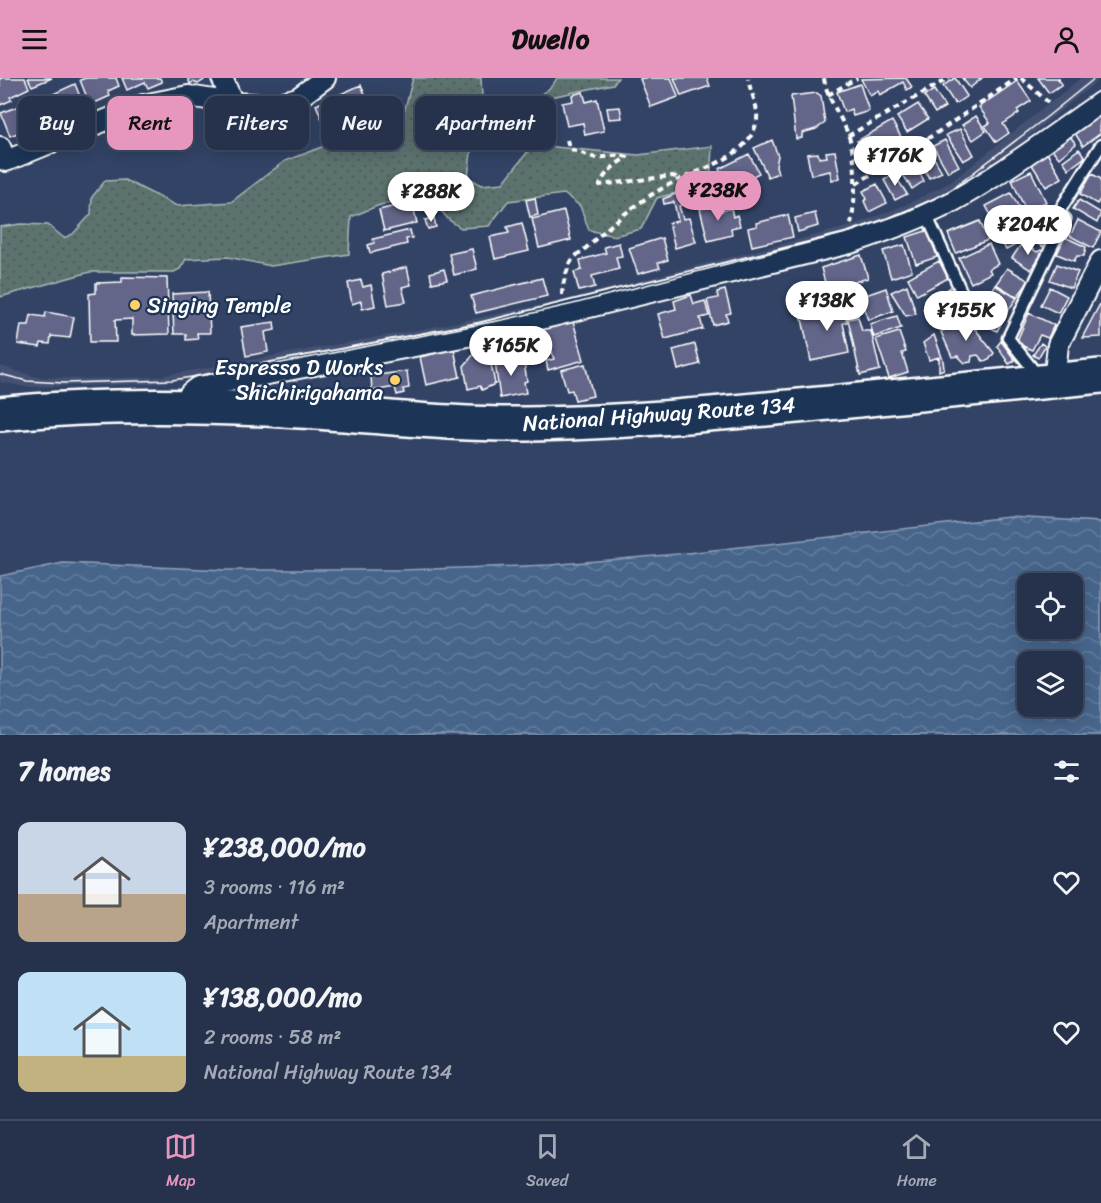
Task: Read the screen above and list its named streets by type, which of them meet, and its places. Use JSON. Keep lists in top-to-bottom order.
{
  "streets": {
    "highway": ["National Highway Route 134"]
  },
  "places": ["Singing Temple", "Espresso D Works Shichirigahama"],
  "page": {
    "header": "Dwello",
    "chip": [
      "Buy",
      "Rent",
      "Filters",
      "New",
      "Apartment"
    ],
    "price": [
      "¥176K",
      "¥238K",
      "¥288K",
      "¥204K",
      "¥138K",
      "¥155K",
      "¥165K"
    ],
    "heading": "7 homes",
    "list": [
      {
        "name": "¥238,000/mo",
        "note": "3 rooms · 116 m² · Apartment"
      },
      {
        "name": "¥138,000/mo",
        "note": "2 rooms · 58 m² · National Highway Route 134"
      }
    ],
    "tabs": ["Map", "Saved", "Home"]
  }
}
